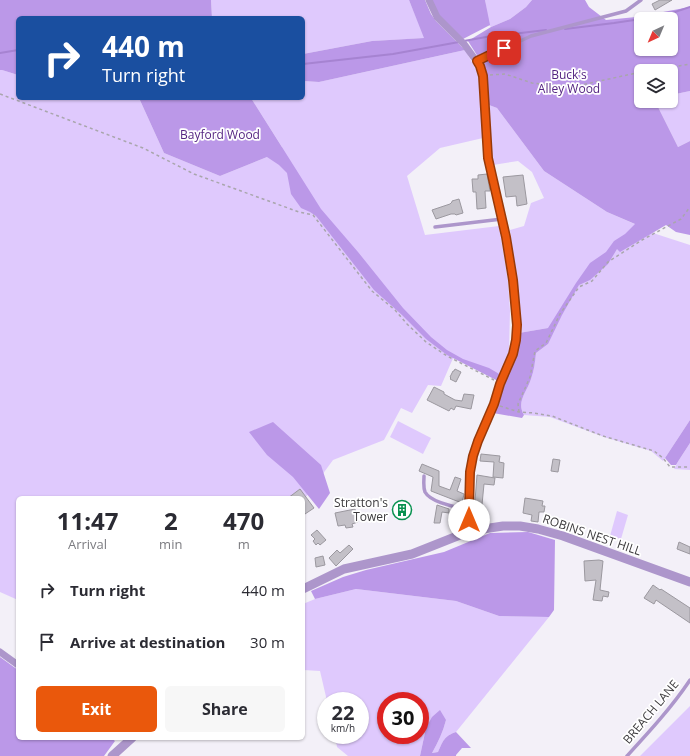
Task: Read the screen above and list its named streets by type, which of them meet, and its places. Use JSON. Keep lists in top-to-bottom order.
{
  "streets": {
    "street": ["ROBINS NEST HILL"],
    "lane": ["BREACH LANE"]
  },
  "parks": ["Buck's Alley Wood", "Bayford Wood"],
  "places": {
    "building": ["Stratton's Tower"]
  },
  "north": "bottom left",
  "page": {
    "turn": ["440 m", "Turn right"],
    "eta": [
      "11:47",
      "Arrival",
      "2",
      "min",
      "470",
      "m"
    ],
    "list": [
      {
        "name": "Turn right",
        "value": "440 m"
      },
      {
        "name": "Arrive at destination",
        "value": "30 m"
      }
    ],
    "buttons": ["Exit", "Share"],
    "speed": "22 km/h",
    "limit": "30"
  }
}
